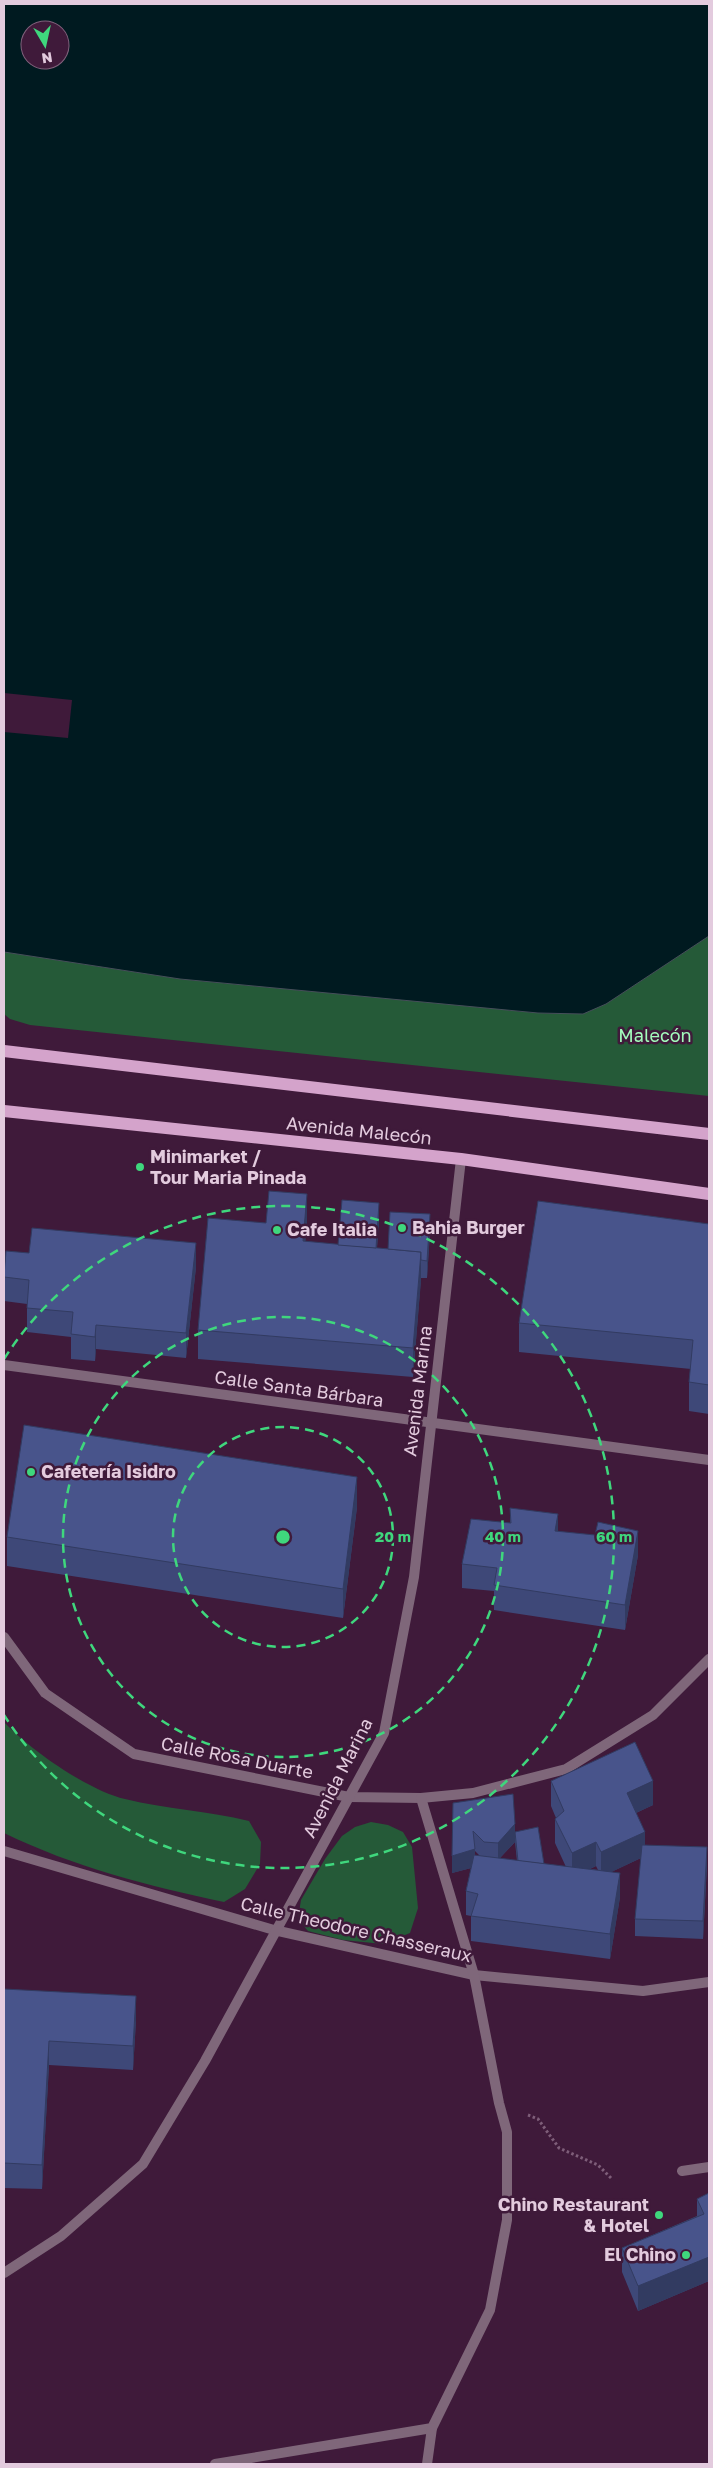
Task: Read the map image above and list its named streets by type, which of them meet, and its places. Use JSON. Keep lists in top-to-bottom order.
{
  "streets": {
    "main road": ["Avenida Malecón"],
    "street": [
      "Calle Santa Bárbara",
      "Avenida Marina",
      "Calle Rosa Duarte",
      "Calle Theodore Chasseraux"
    ]
  },
  "crossings": [
    ["Avenida Malecón", "Avenida Marina"],
    ["Calle Santa Bárbara", "Avenida Marina"],
    ["Avenida Marina", "Calle Rosa Duarte"],
    ["Avenida Marina", "Calle Theodore Chasseraux"]
  ],
  "parks": ["Malecón"],
  "places": [
    "Minimarket / Tour Maria Pinada",
    "Bahia Burger",
    "Cafe Italia",
    "Cafetería Isidro",
    "Chino Restaurant & Hotel",
    "El Chino"
  ],
  "north": "bottom",
  "rings": ["20 m", "40 m", "60 m"]
}
